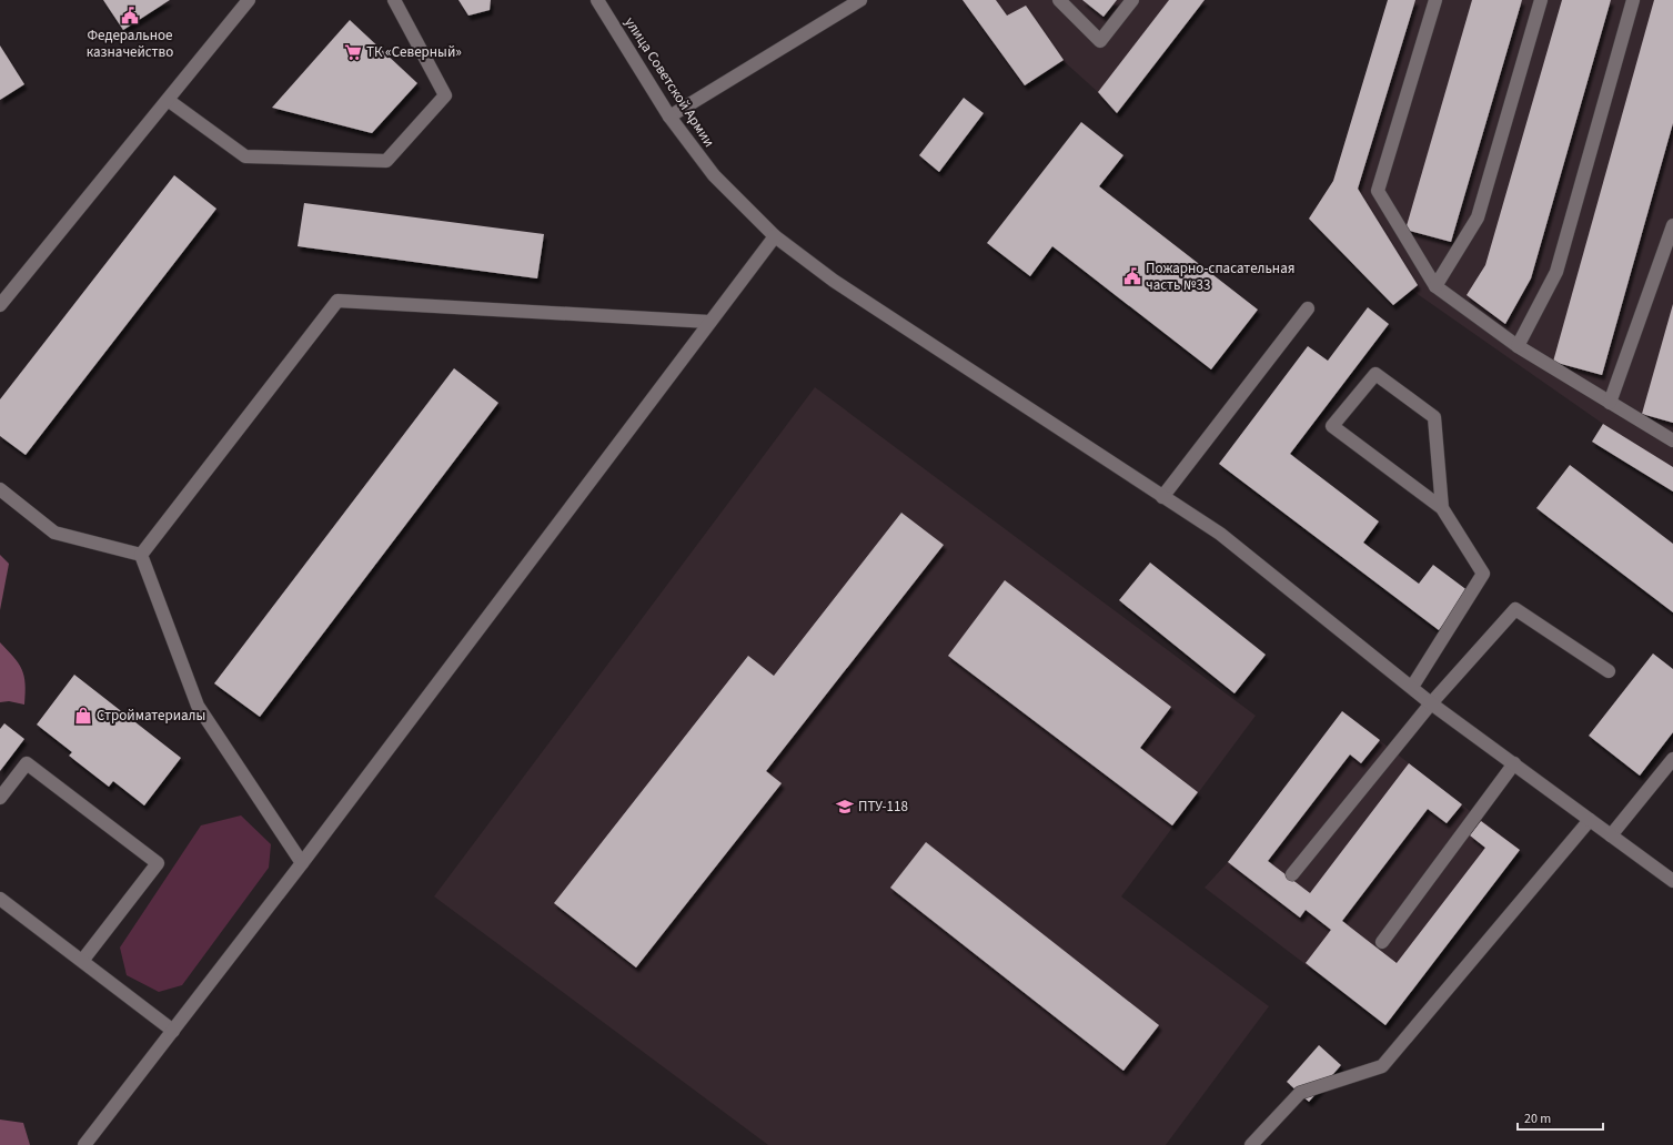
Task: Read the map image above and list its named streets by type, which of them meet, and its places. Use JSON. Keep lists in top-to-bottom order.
{
  "streets": {
    "street": ["улица Советской Армии"]
  },
  "places": {
    "public building": ["Федеральное казначейство", "Пожарно-спасательная часть №33"],
    "supermarket": ["ТК «Северный»"],
    "shop": ["Стройматериалы"],
    "school or university": ["ПТУ-118"]
  },
  "scale_bar": "20 m"
}
